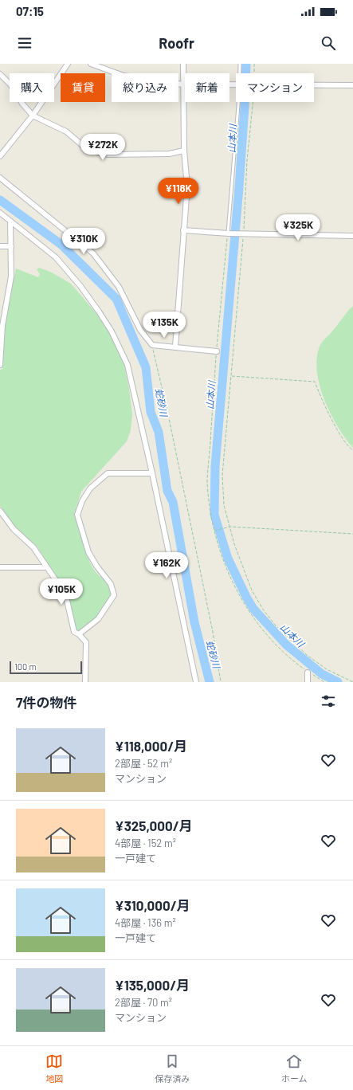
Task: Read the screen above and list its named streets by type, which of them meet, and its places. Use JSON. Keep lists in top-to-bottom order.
{
  "water": ["山本川", "蛇砂川"],
  "scale_bar": "100 m",
  "page": {
    "status": "07:15",
    "header": "Roofr",
    "chip": [
      "購入",
      "賃貸",
      "絞り込み",
      "新着",
      "マンション"
    ],
    "price": [
      "¥272K",
      "¥118K",
      "¥325K",
      "¥310K",
      "¥135K",
      "¥162K",
      "¥105K"
    ],
    "scale": "100 m",
    "heading": "7件の物件",
    "list": [
      {
        "name": "¥118,000/月",
        "note": "2部屋 · 52 m² · マンション"
      },
      {
        "name": "¥325,000/月",
        "note": "4部屋 · 152 m² · 一戸建て"
      },
      {
        "name": "¥310,000/月",
        "note": "4部屋 · 136 m² · 一戸建て"
      },
      {
        "name": "¥135,000/月",
        "note": "2部屋 · 70 m² · マンション"
      }
    ],
    "tabs": ["地図", "保存済み", "ホーム"]
  }
}
